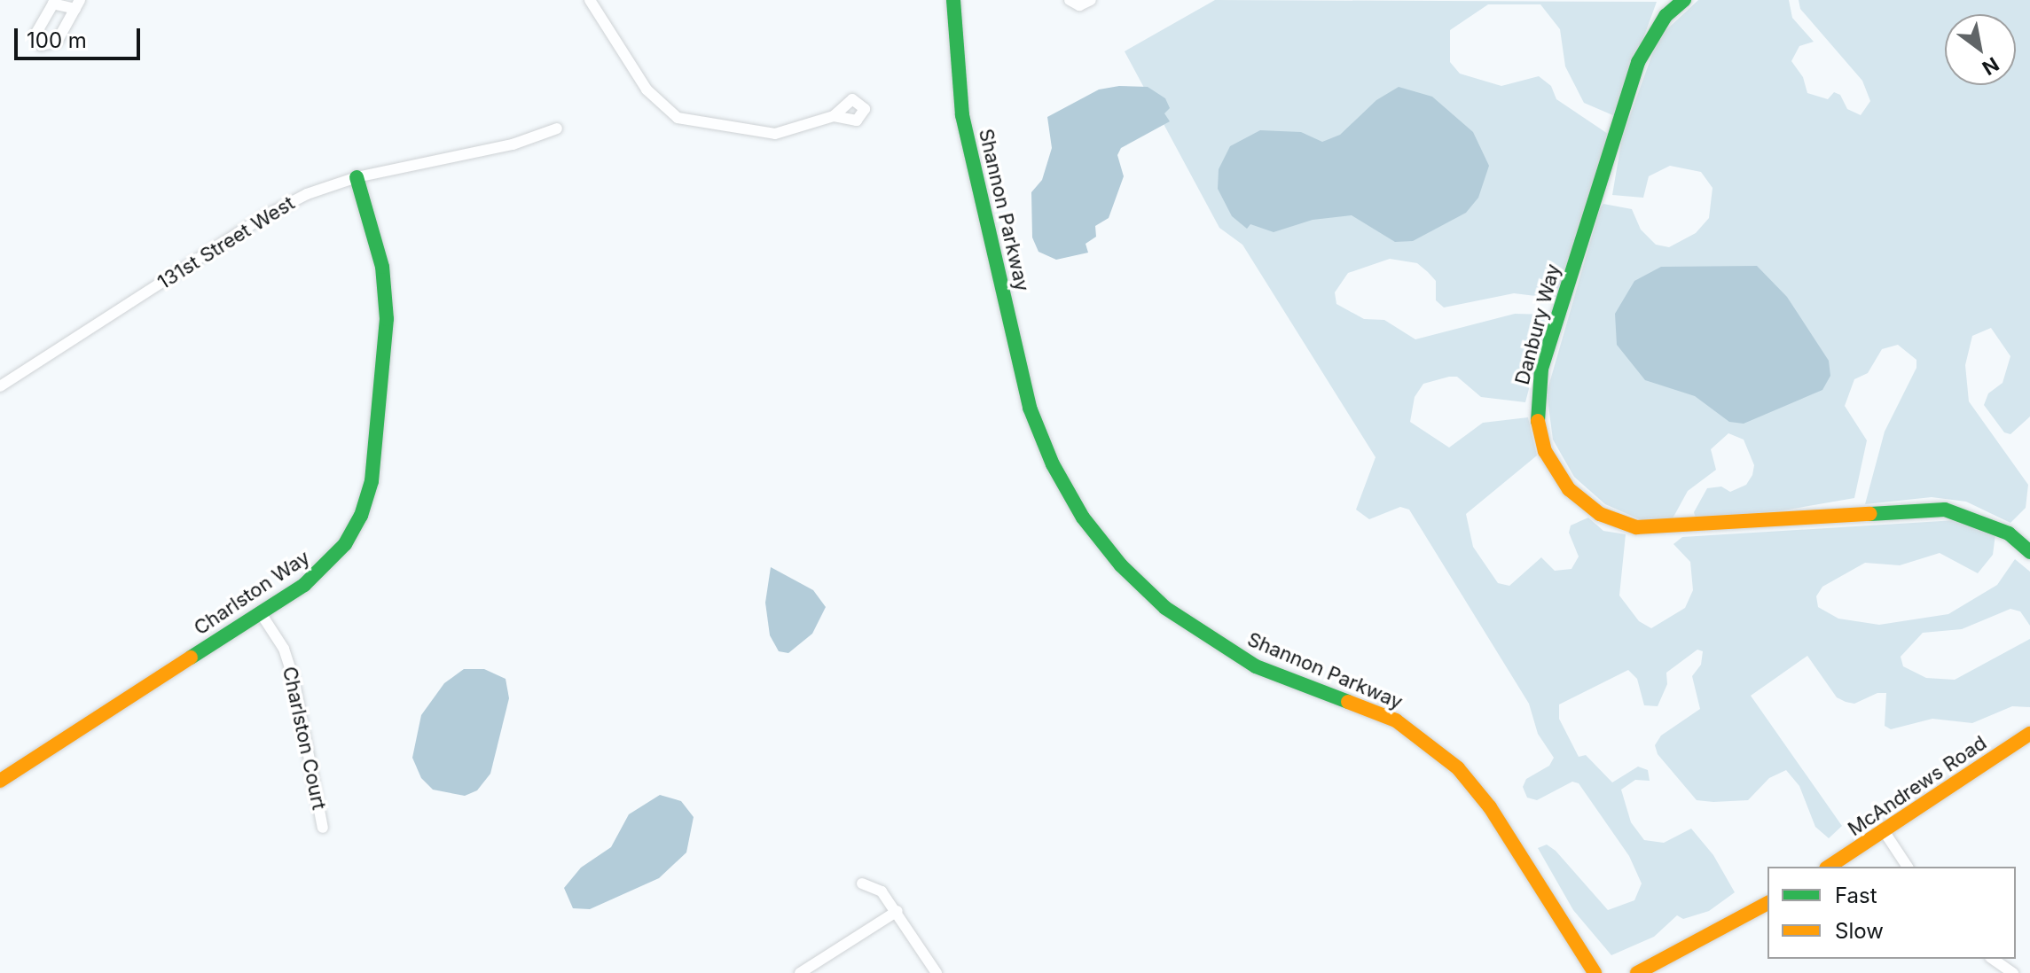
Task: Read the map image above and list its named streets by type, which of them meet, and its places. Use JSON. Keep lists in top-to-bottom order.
{
  "streets": {
    "street": [
      "Shannon Parkway",
      "131st Street West",
      "Danbury Way",
      "Charlston Way",
      "Charlston Court",
      "McAndrews Road"
    ]
  },
  "crossings": [
    ["131st Street West", "Charlston Way"],
    ["Charlston Way", "Charlston Court"]
  ],
  "legend": ["Fast", "Slow"],
  "scale_bar": "100 m",
  "north": "bottom right"
}
